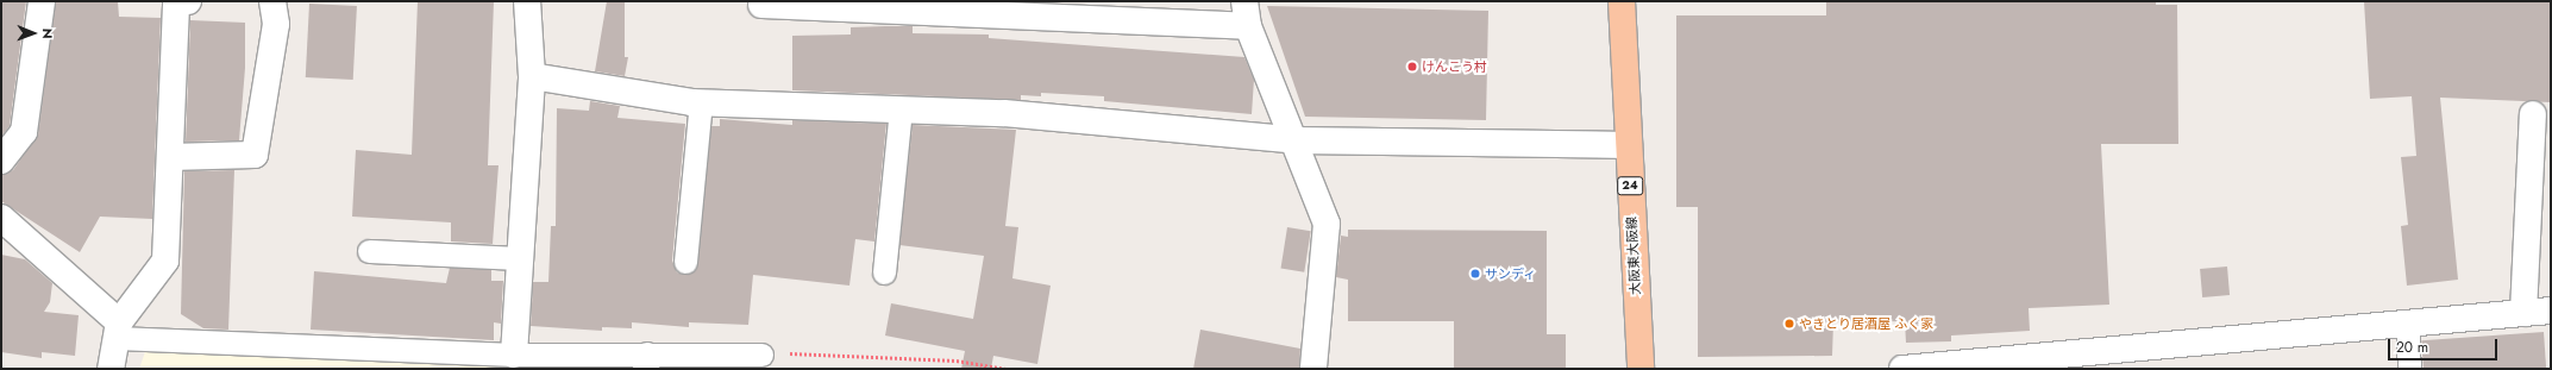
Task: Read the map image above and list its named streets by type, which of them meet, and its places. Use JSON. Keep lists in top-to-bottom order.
{
  "streets": {
    "main road": ["24", "大阪東大阪線"]
  },
  "places": ["けんこう村", "サンディ", "やきとり居酒屋 ふく家"],
  "scale_bar": "20 m",
  "north": "right"
}
